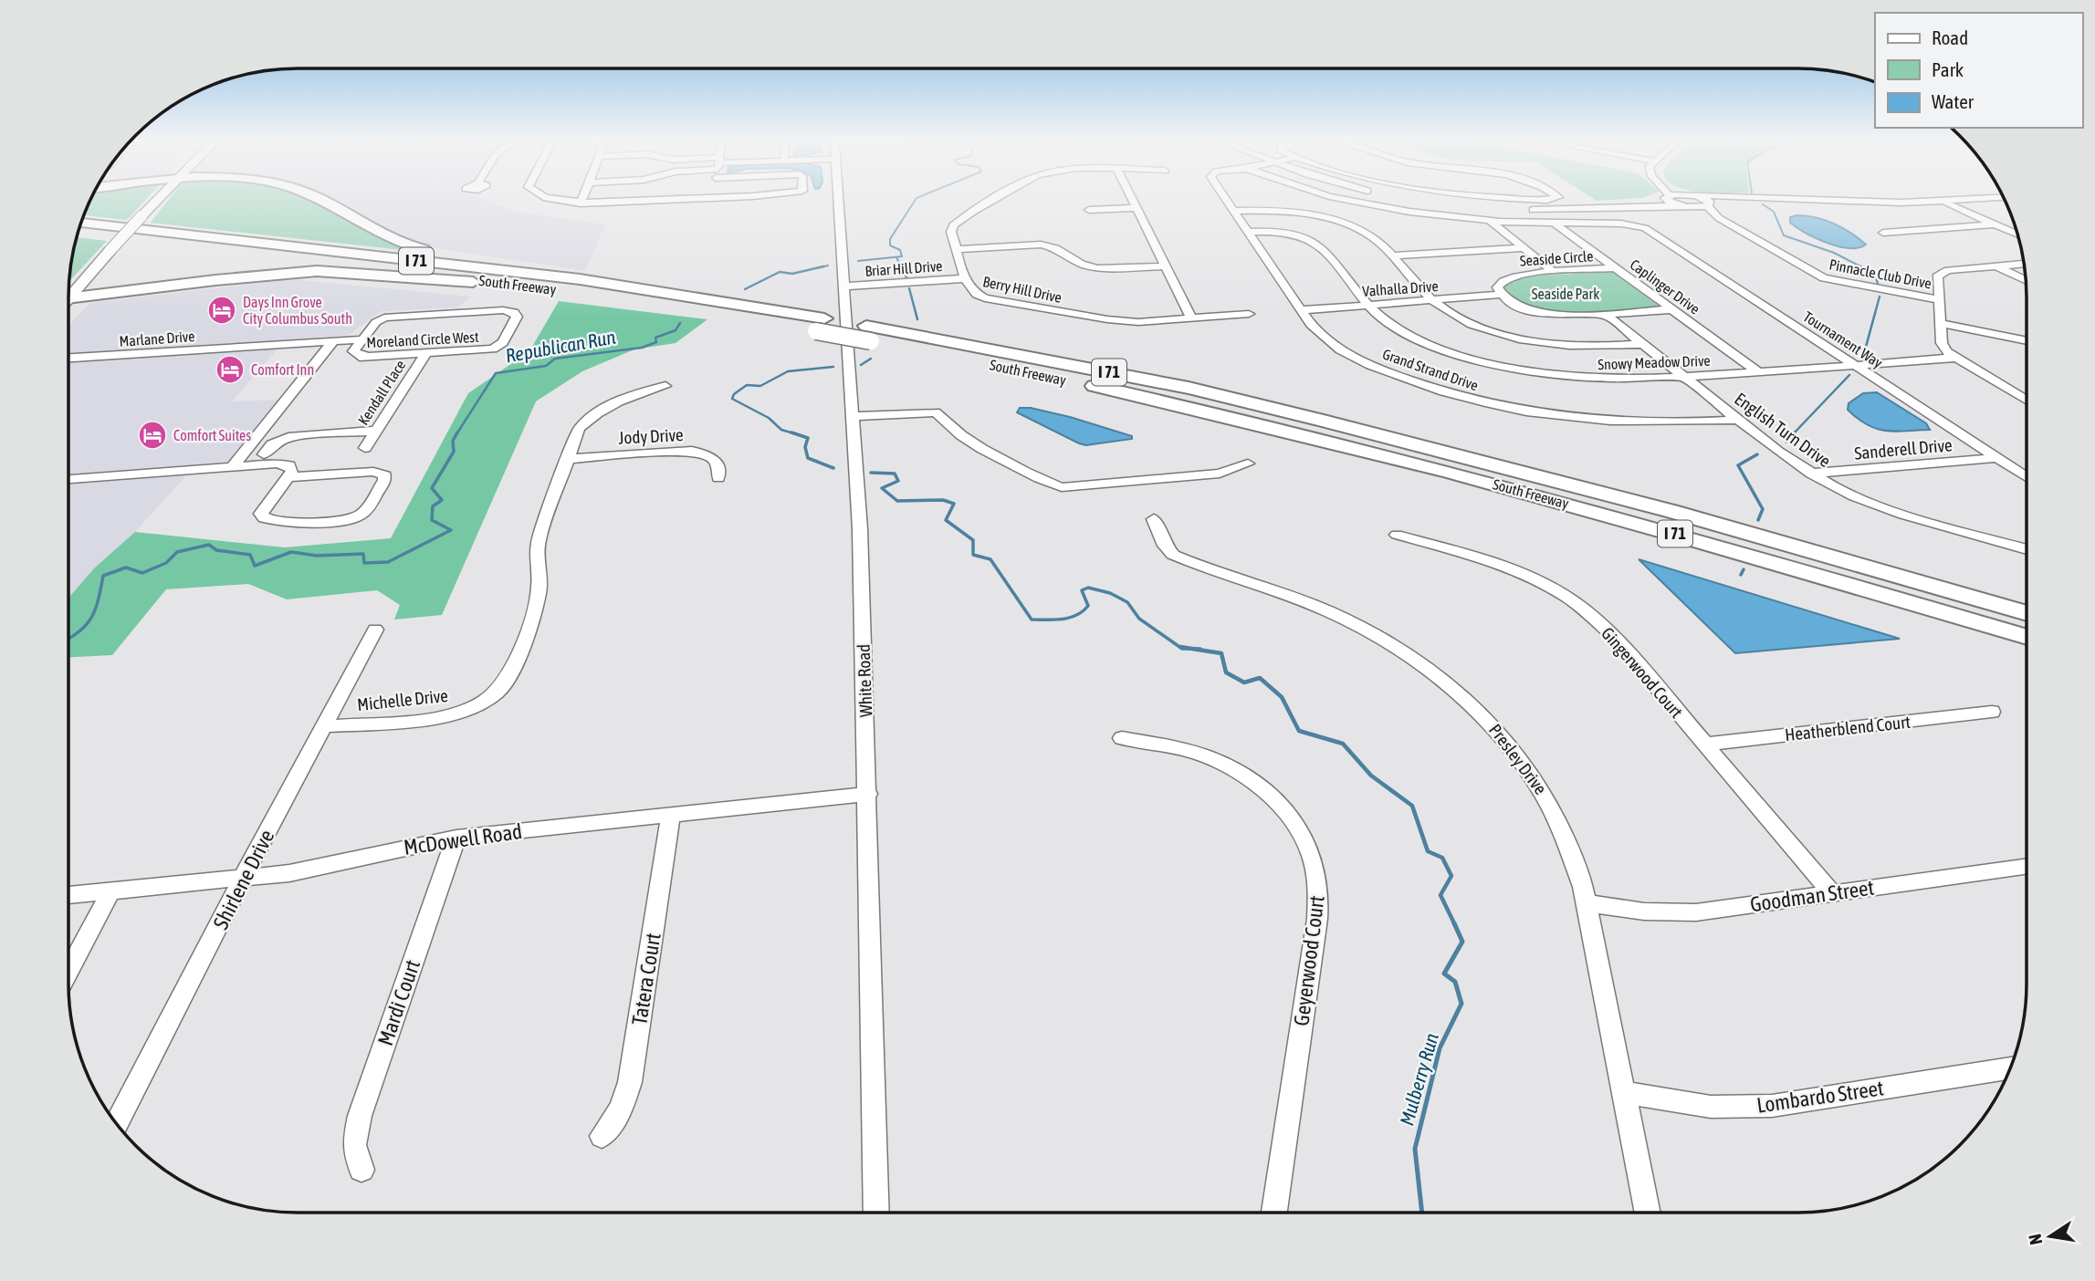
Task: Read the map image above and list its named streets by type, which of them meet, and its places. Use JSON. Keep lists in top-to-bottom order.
{
  "streets": {
    "highway": ["I 71", "South Freeway"],
    "street": [
      "Seaside Circle",
      "Briar Hill Drive",
      "Pinnacle Club Drive",
      "Caplinger Drive",
      "Valhalla Drive",
      "Berry Hill Drive",
      "Marlane Drive",
      "Moreland Circle West",
      "Tournament Way",
      "Snowy Meadow Drive",
      "Grand Strand Drive",
      "Kendall Place",
      "English Turn Drive",
      "Jody Drive",
      "Sanderell Drive",
      "Gingerwood Court",
      "White Road",
      "Michelle Drive",
      "Heatherblend Court",
      "Presley Drive",
      "McDowell Road",
      "Shirlene Drive",
      "Goodman Street",
      "Geyerwood Court",
      "Tatera Court",
      "Mardi Court",
      "Lombardo Street"
    ]
  },
  "crossings": [
    ["Seaside Circle", "Caplinger Drive"],
    ["Seaside Circle", "Valhalla Drive"],
    ["I 71", "South Freeway"],
    ["Briar Hill Drive", "Berry Hill Drive"],
    ["Briar Hill Drive", "White Road"],
    ["Caplinger Drive", "Tournament Way"],
    ["Caplinger Drive", "Snowy Meadow Drive"],
    ["Valhalla Drive", "Snowy Meadow Drive"],
    ["Valhalla Drive", "Grand Strand Drive"],
    ["Marlane Drive", "Moreland Circle West"],
    ["Moreland Circle West", "Kendall Place"],
    ["Tournament Way", "Snowy Meadow Drive"],
    ["Tournament Way", "Sanderell Drive"],
    ["Snowy Meadow Drive", "Grand Strand Drive"],
    ["Snowy Meadow Drive", "English Turn Drive"],
    ["Grand Strand Drive", "English Turn Drive"],
    ["English Turn Drive", "Sanderell Drive"],
    ["Jody Drive", "Michelle Drive"],
    ["Gingerwood Court", "Heatherblend Court"],
    ["Gingerwood Court", "Goodman Street"],
    ["White Road", "McDowell Road"],
    ["Michelle Drive", "Shirlene Drive"],
    ["Presley Drive", "Goodman Street"],
    ["Presley Drive", "Lombardo Street"],
    ["McDowell Road", "Shirlene Drive"],
    ["McDowell Road", "Tatera Court"],
    ["McDowell Road", "Mardi Court"]
  ],
  "water": ["Republican Run", "Mulberry Run"],
  "parks": ["Seaside Park"],
  "places": {
    "hotel": ["Days Inn Grove City Columbus South", "Comfort Inn", "Comfort Suites"]
  },
  "legend": ["Road", "Park", "Water"],
  "north": "left"
}
